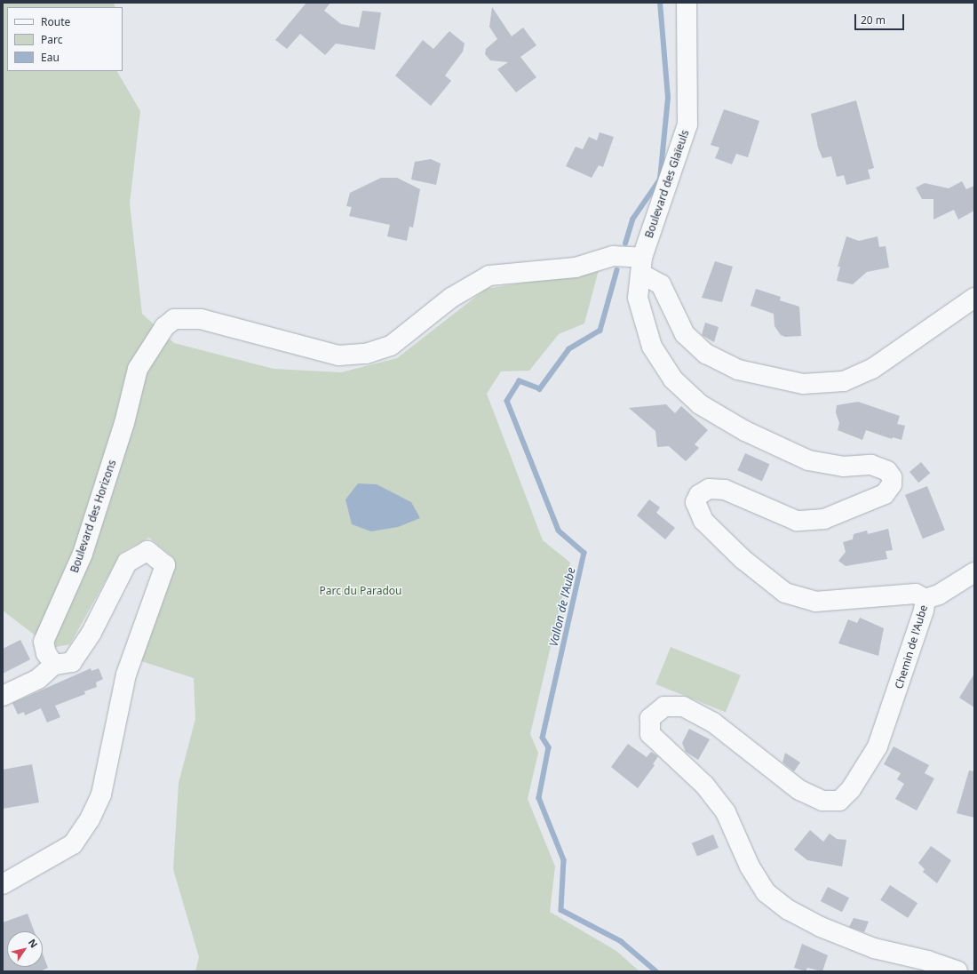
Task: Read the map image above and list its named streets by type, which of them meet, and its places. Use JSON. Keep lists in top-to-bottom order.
{
  "streets": {
    "street": ["Boulevard des Glaïeuls", "Boulevard des Horizons", "Chemin de l'Aube"]
  },
  "crossings": [
    ["Boulevard des Glaïeuls", "Boulevard des Horizons"],
    ["Boulevard des Glaïeuls", "Chemin de l'Aube"],
    ["Boulevard des Horizons", "Chemin de l'Aube"]
  ],
  "water": ["Vallon de l'Aube"],
  "parks": ["Parc du Paradou"],
  "legend": ["Route", "Parc", "Eau"],
  "scale_bar": "20 m",
  "north": "top right"
}
